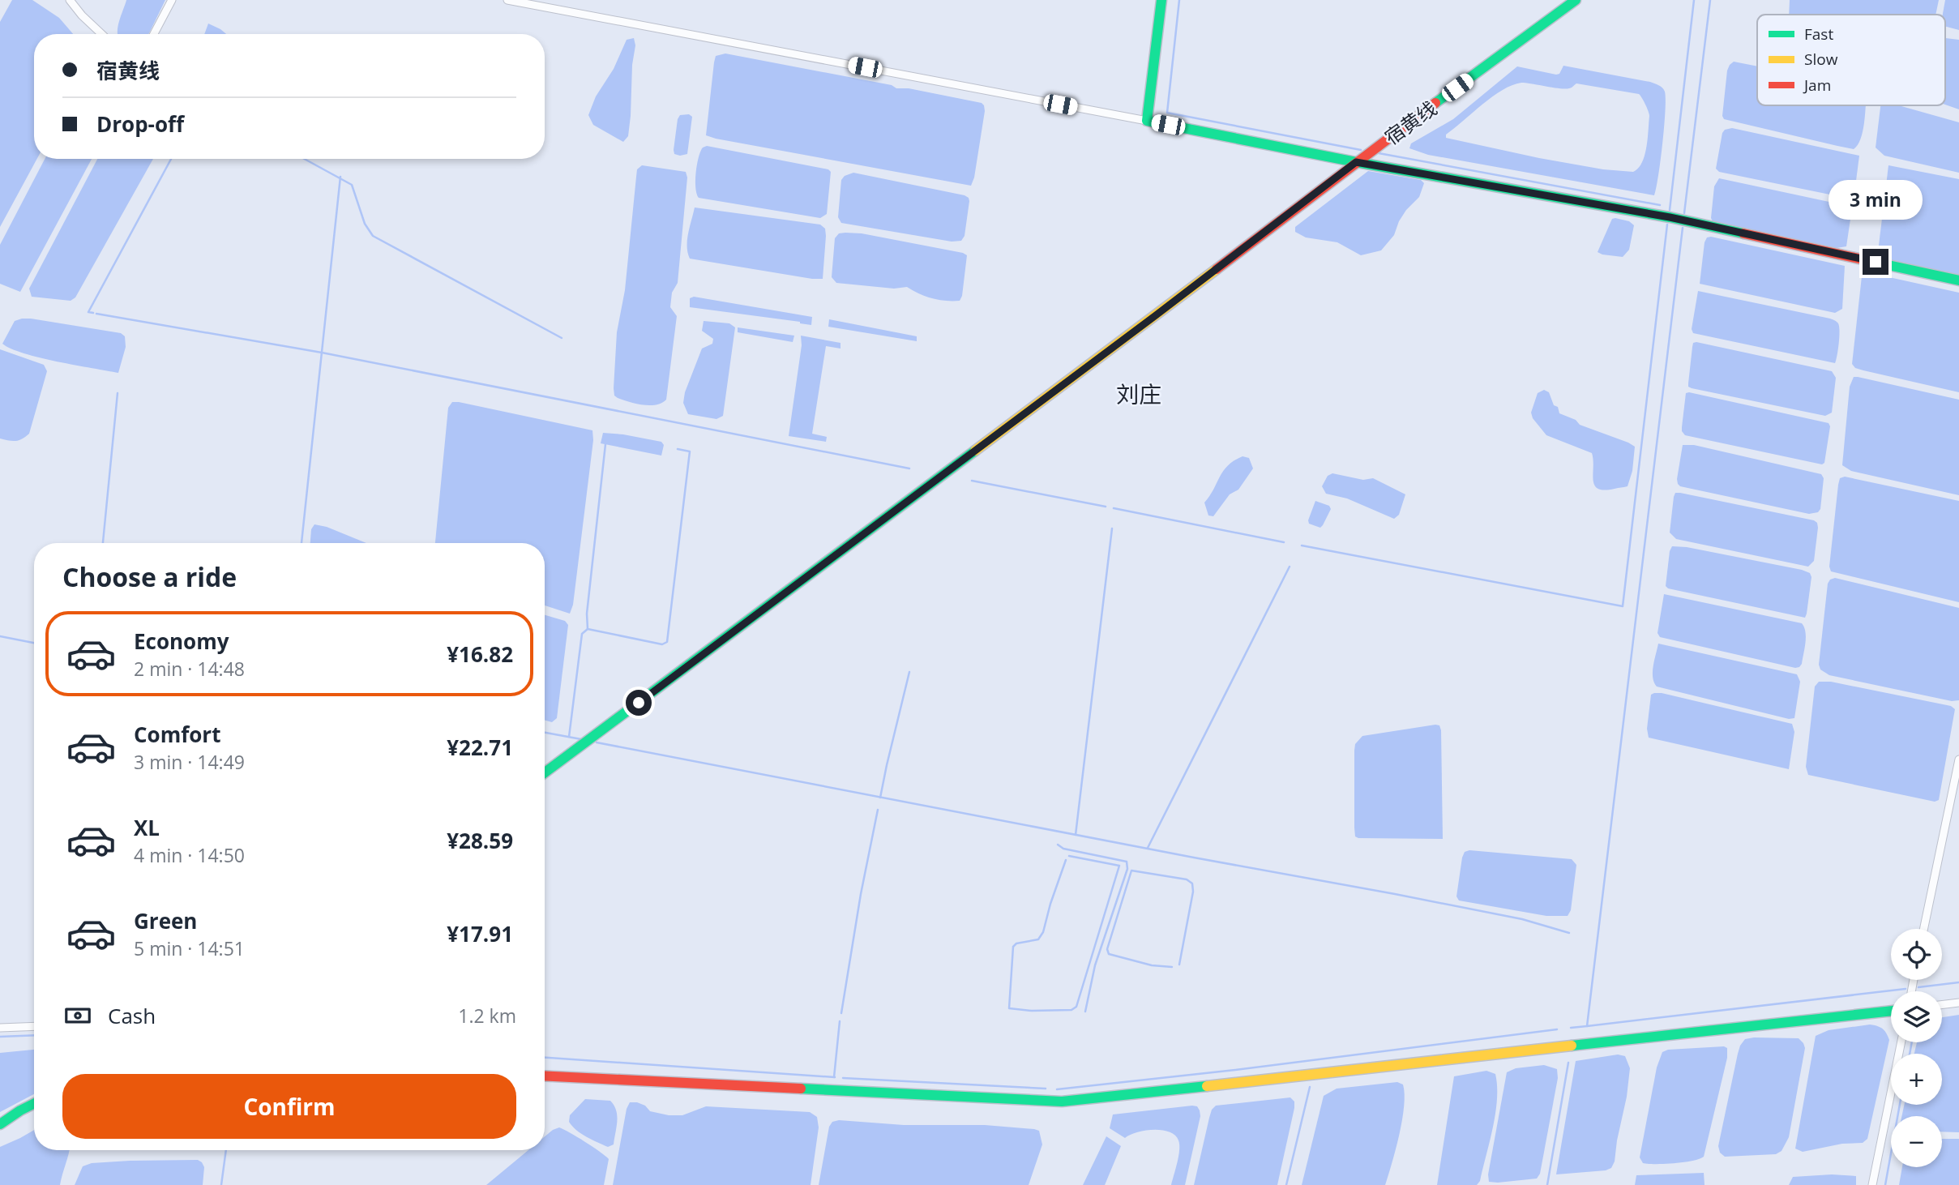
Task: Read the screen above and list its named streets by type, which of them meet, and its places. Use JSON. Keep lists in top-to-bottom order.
{
  "streets": {
    "street": ["宿黄线"]
  },
  "districts": ["刘庄"],
  "legend": ["Fast", "Slow", "Jam"],
  "page": {
    "banner": ["宿黄线", "Drop-off"],
    "bubble": "3 min",
    "heading": "Choose a ride",
    "list": [
      {
        "name": "Economy",
        "note": "2 min · 14:48",
        "value": "¥16.82"
      },
      {
        "name": "Comfort",
        "note": "3 min · 14:49",
        "value": "¥22.71"
      },
      {
        "name": "XL",
        "note": "4 min · 14:50",
        "value": "¥28.59"
      },
      {
        "name": "Green",
        "note": "5 min · 14:51",
        "value": "¥17.91"
      }
    ],
    "map_buttons": ["+", "−"],
    "pay": ["Cash", "1.2 km"],
    "buttons": "Confirm"
  }
}
